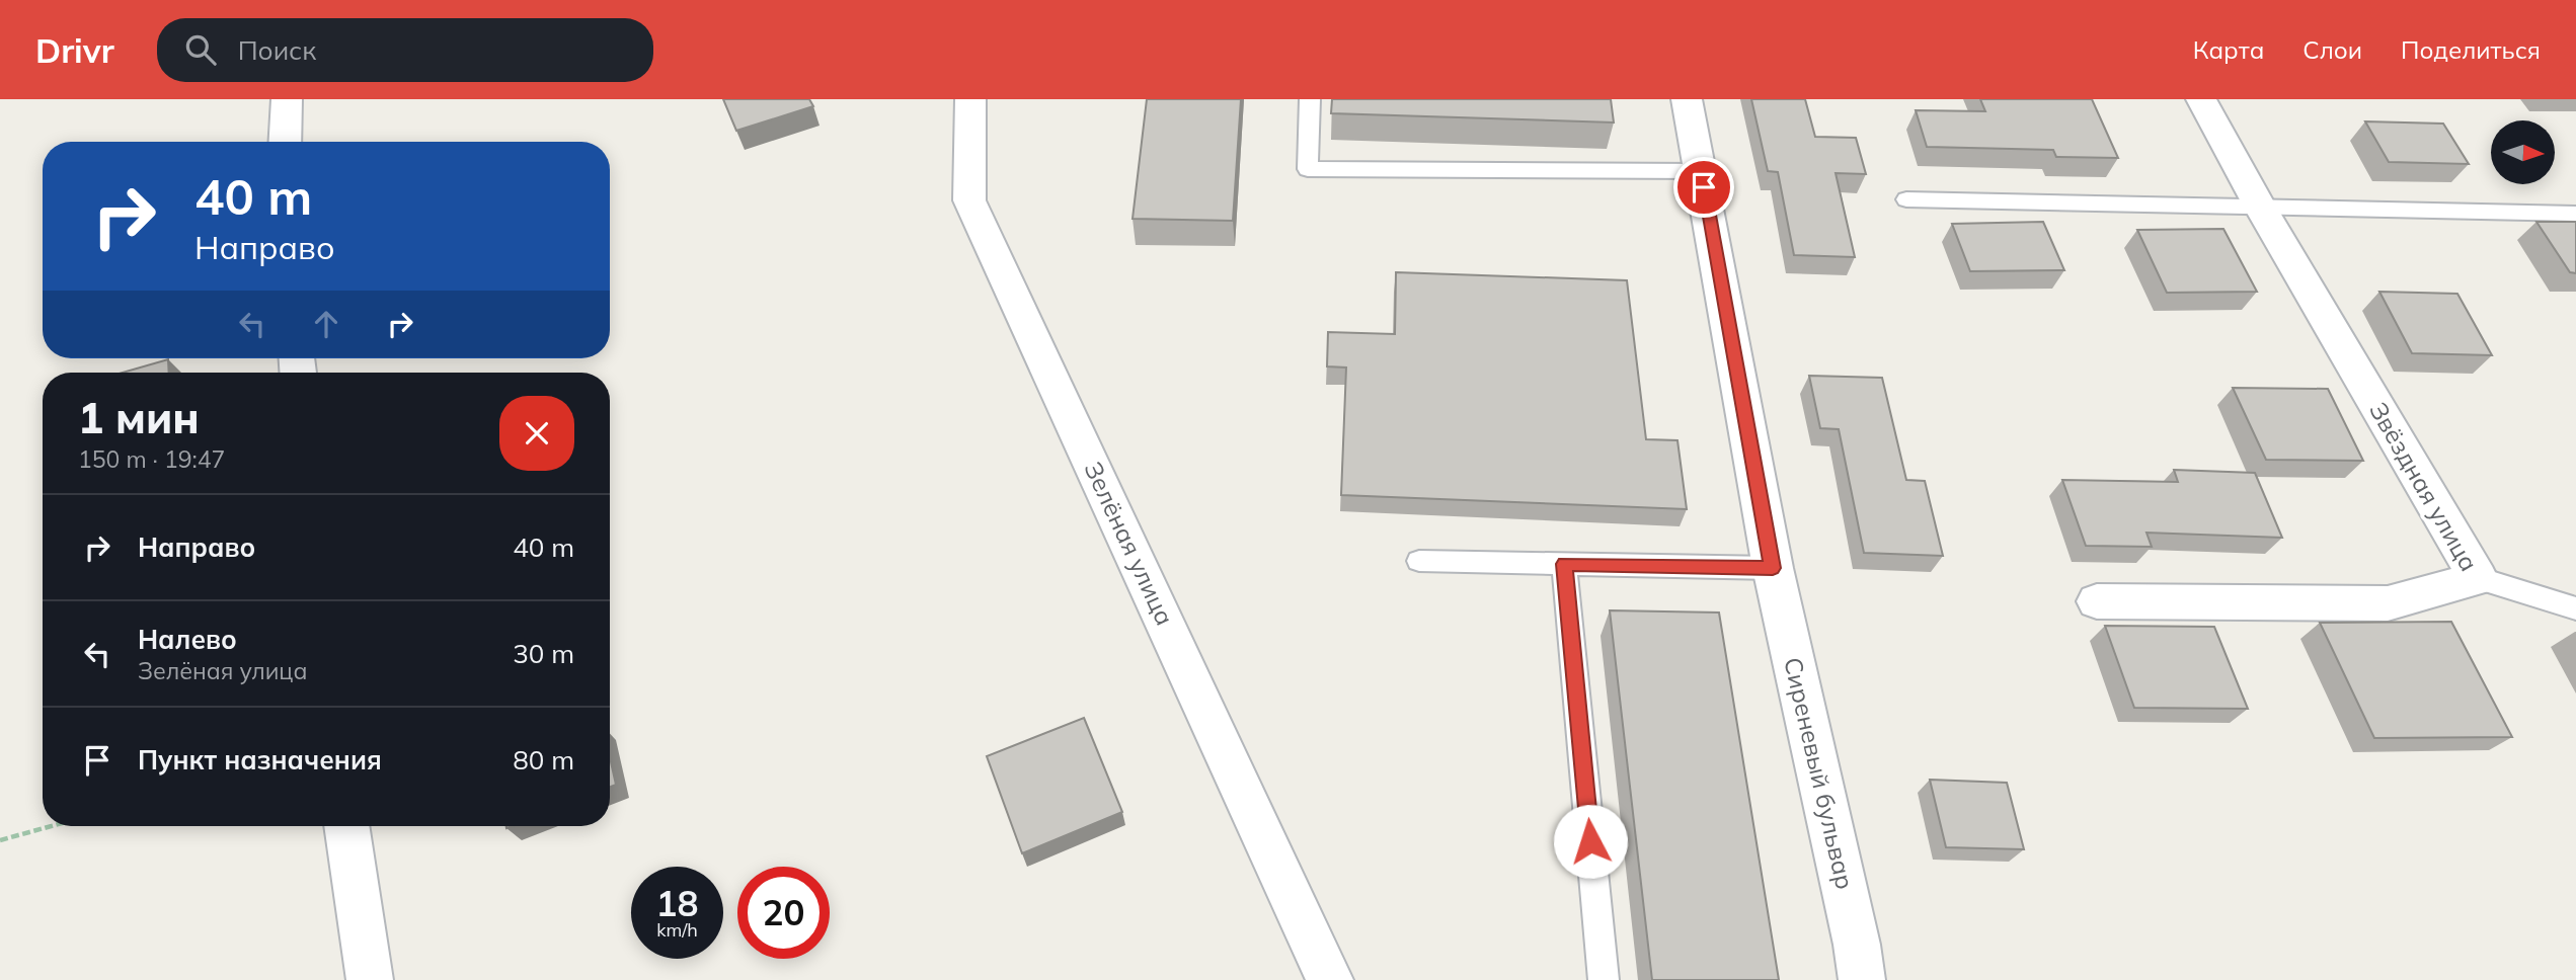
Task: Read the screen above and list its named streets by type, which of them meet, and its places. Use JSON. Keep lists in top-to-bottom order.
{
  "streets": {
    "street": ["Звёздная улица", "Зелёная улица", "Сиреневый бульвар"]
  },
  "north": "right",
  "page": {
    "header": "Drivr",
    "search": "Поиск",
    "nav": ["Карта", "Слои", "Поделиться"],
    "turn": ["40 m", "Направо"],
    "heading": ["1 мин", "150 m · 19:47"],
    "list": [
      {
        "name": "Направо",
        "value": "40 m"
      },
      {
        "name": "Налево",
        "note": "Зелёная улица",
        "value": "30 m"
      },
      {
        "name": "Пункт назначения",
        "value": "80 m"
      }
    ],
    "speed": "18 km/h",
    "limit": "20"
  }
}
